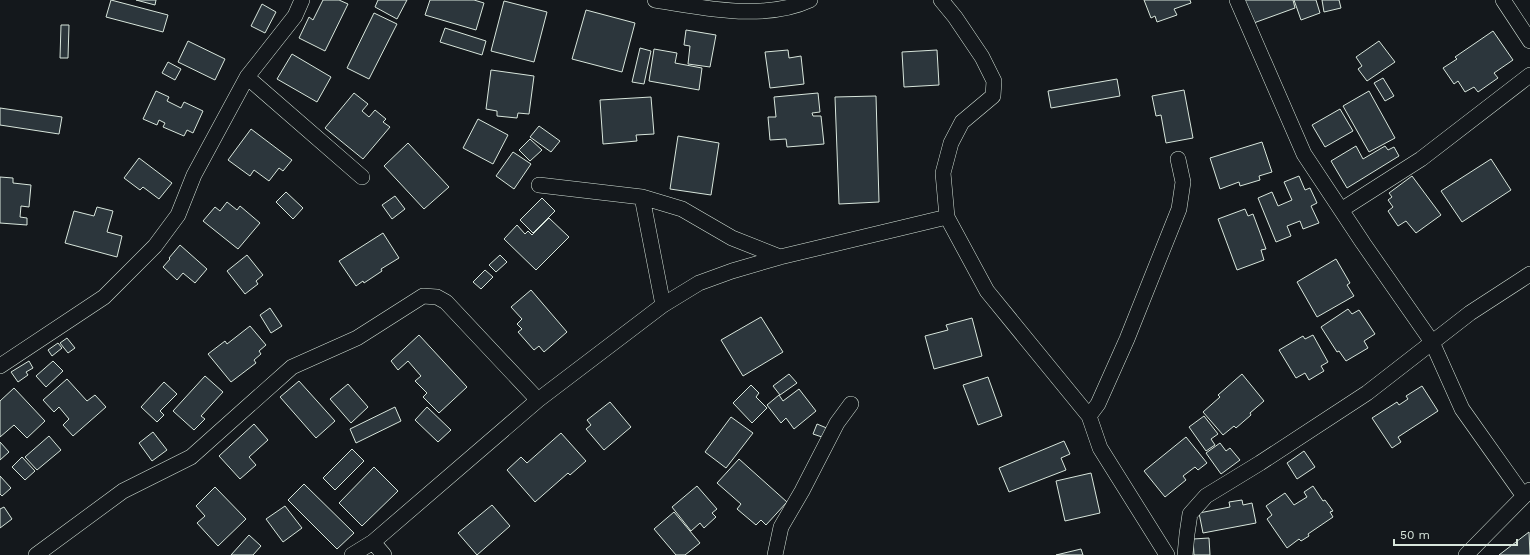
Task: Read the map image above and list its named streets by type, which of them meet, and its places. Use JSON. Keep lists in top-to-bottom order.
{
  "scale_bar": "50 m"
}
